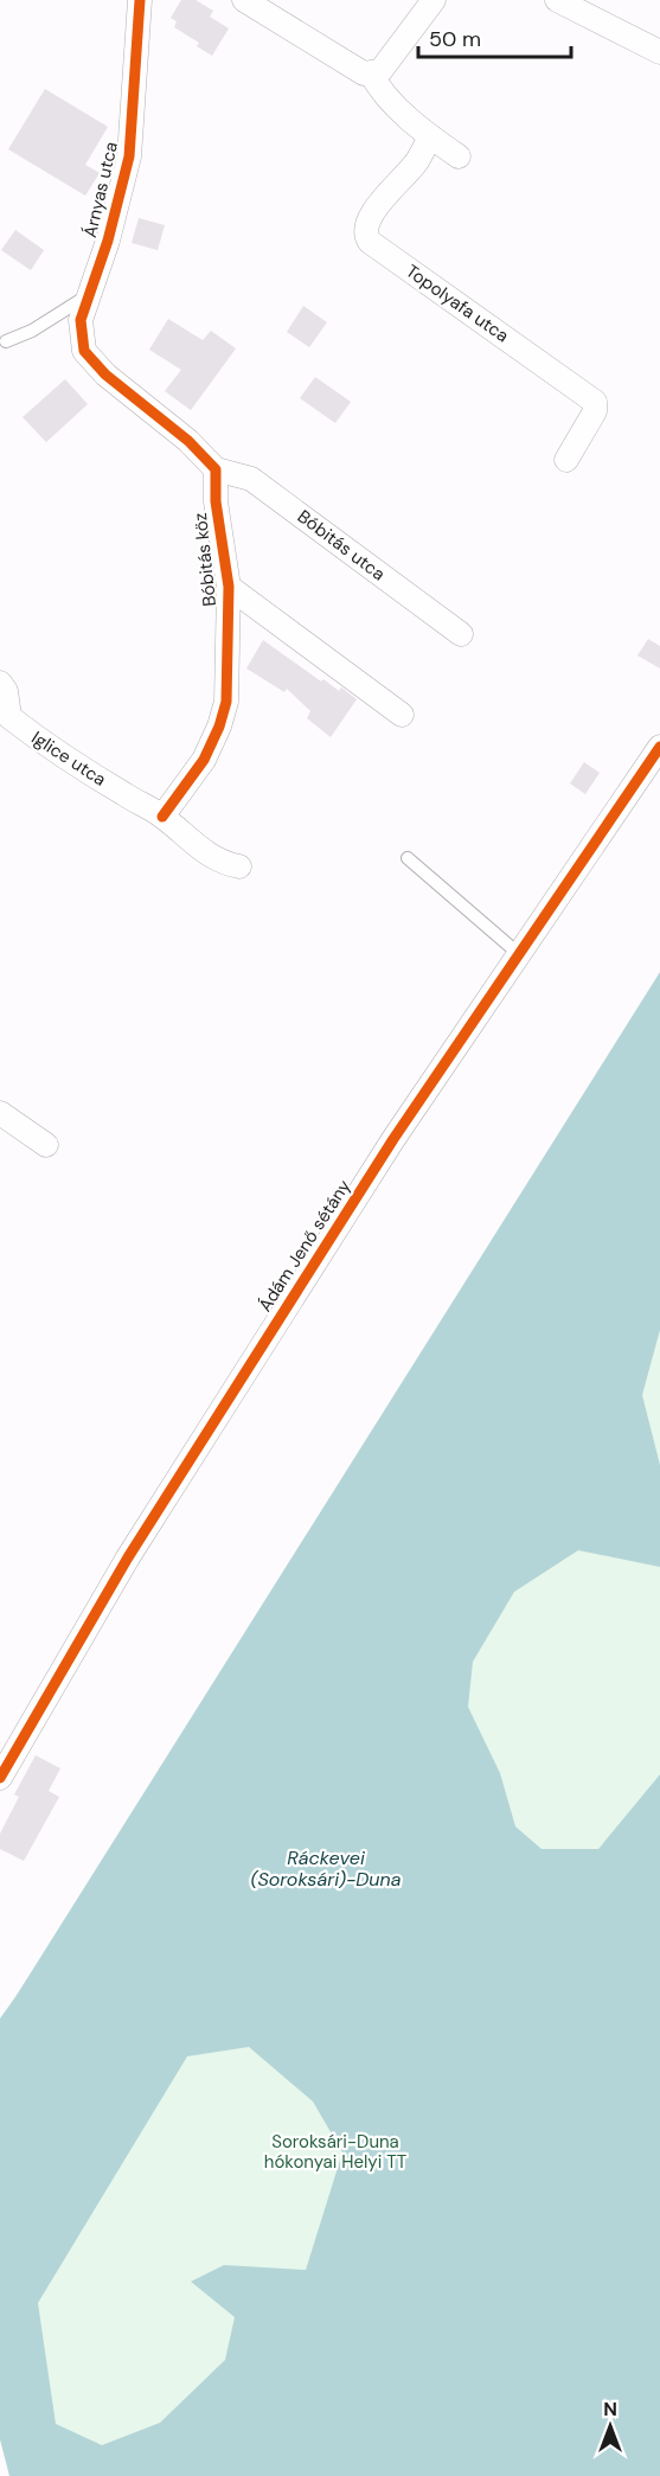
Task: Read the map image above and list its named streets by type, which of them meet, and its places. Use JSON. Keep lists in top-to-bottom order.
{
  "streets": {
    "street": [
      "Árnyas utca",
      "Topolyafa utca",
      "Bóbitás utca",
      "Bóbitás köz",
      "Iglice utca",
      "Ádám Jenő sétány"
    ]
  },
  "crossings": [
    ["Árnyas utca", "Bóbitás utca"],
    ["Árnyas utca", "Bóbitás köz"],
    ["Bóbitás utca", "Bóbitás köz"],
    ["Bóbitás köz", "Iglice utca"]
  ],
  "water": ["Ráckevei (Soroksári)-Duna"],
  "parks": ["Soroksári-Duna hókonyai Helyi TT"],
  "scale_bar": "50 m",
  "north": "top"
}
